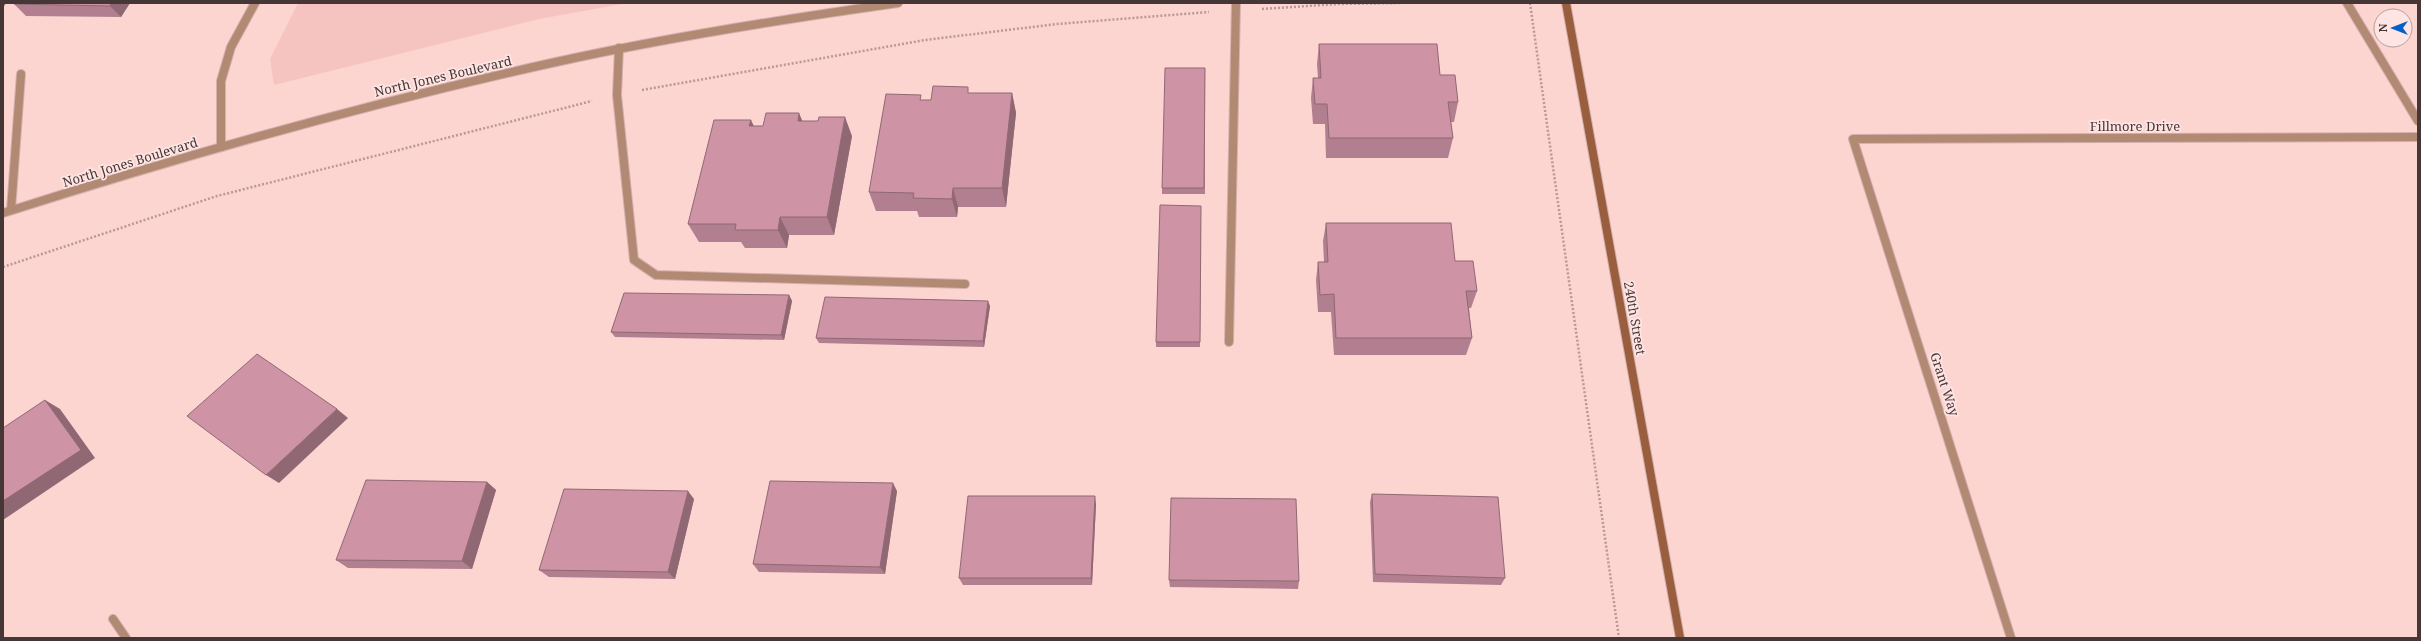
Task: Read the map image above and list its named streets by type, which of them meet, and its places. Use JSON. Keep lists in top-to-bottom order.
{
  "streets": {
    "street": [
      "North Jones Boulevard",
      "Fillmore Drive",
      "240th Street",
      "Grant Way"
    ]
  },
  "crossings": [
    ["Fillmore Drive", "Grant Way"]
  ],
  "north": "left"
}
